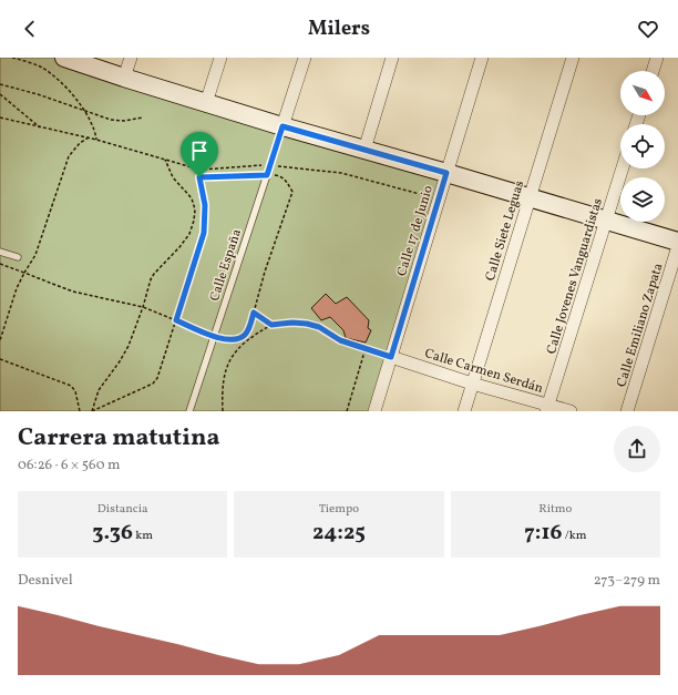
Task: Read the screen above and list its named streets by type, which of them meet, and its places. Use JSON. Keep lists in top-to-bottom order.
{
  "streets": {
    "street": [
      "Calle 17 de Junio",
      "Calle Siete Leguas",
      "Calle Jovenes Vanguardistas",
      "Calle Emiliano Zapata",
      "Calle Carmen Serdán"
    ],
    "lane": ["Calle España"]
  },
  "crossings": [
    ["Calle 17 de Junio", "Calle Carmen Serdán"],
    ["Calle Siete Leguas", "Calle Carmen Serdán"],
    ["Calle Jovenes Vanguardistas", "Calle Carmen Serdán"]
  ],
  "north": "bottom right",
  "page": {
    "header": "Milers",
    "heading": ["Carrera matutina", "06:26 · 6 × 560 m"],
    "stats": [
      ["Distancia", "3.36 km"],
      ["Tiempo", "24:25"],
      ["Ritmo", "7:16 /km"]
    ],
    "chart": ["Desnivel", "273–279 m"]
  }
}
